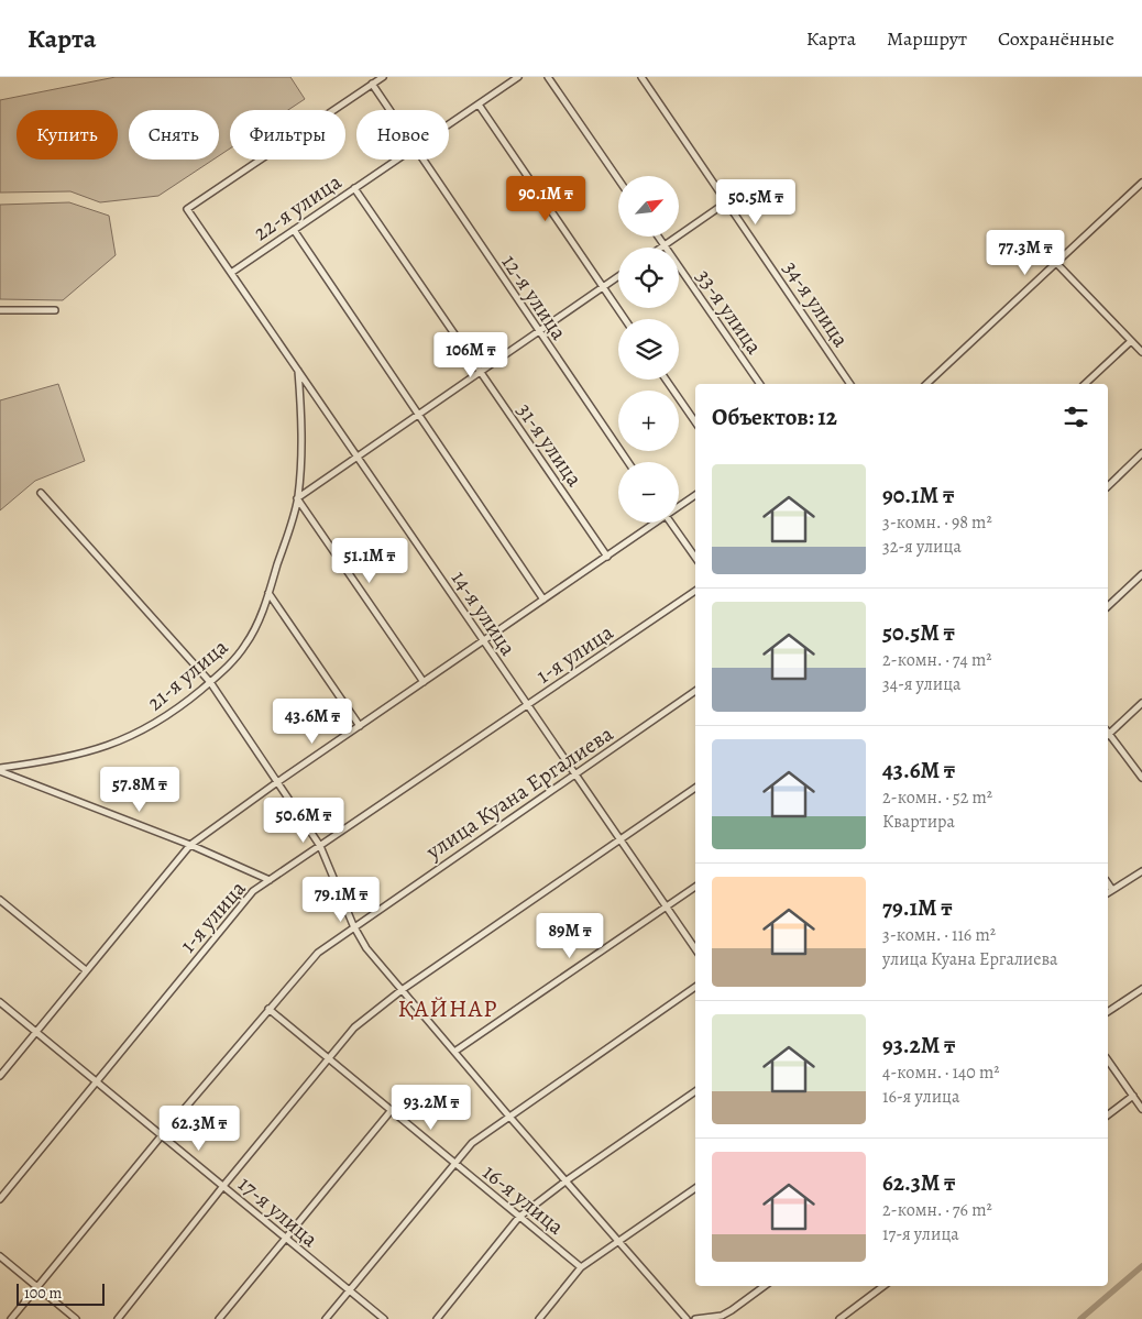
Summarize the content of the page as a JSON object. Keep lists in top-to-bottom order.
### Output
{
  "streets": {
    "street": [
      "22-я улица",
      "12-я улица",
      "34-я улица",
      "33-я улица",
      "31-я улица",
      "14-я улица",
      "1-я улица",
      "21-я улица",
      "улица Куана Ергалиева",
      "16-я улица",
      "17-я улица"
    ]
  },
  "crossings": [
    ["22-я улица", "31-я улица"],
    ["22-я улица", "14-я улица"],
    ["12-я улица", "14-я улица"],
    ["14-я улица", "1-я улица"],
    ["14-я улица", "21-я улица"],
    ["14-я улица", "улица Куана Ергалиева"],
    ["1-я улица", "17-я улица"],
    ["улица Куана Ергалиева", "16-я улица"],
    ["улица Куана Ергалиева", "17-я улица"]
  ],
  "districts": ["ҚАЙНАР"],
  "scale_bar": "100 m",
  "north": "top right",
  "page": {
    "header": "Карта",
    "nav": ["Карта", "Маршрут", "Сохранённые"],
    "chip": [
      "Купить",
      "Снять",
      "Фильтры",
      "Новое"
    ],
    "map_buttons": ["+", "−"],
    "price": [
      "90.1M ₸",
      "50.5M ₸",
      "77.3M ₸",
      "106M ₸",
      "51.1M ₸",
      "43.6M ₸",
      "57.8M ₸",
      "50.6M ₸",
      "79.1M ₸",
      "89M ₸",
      "93.2M ₸",
      "62.3M ₸"
    ],
    "heading": "Объектов: 12",
    "list": [
      {
        "name": "90.1M ₸",
        "note": "3-комн. · 98 m² · 32-я улица"
      },
      {
        "name": "50.5M ₸",
        "note": "2-комн. · 74 m² · 34-я улица"
      },
      {
        "name": "43.6M ₸",
        "note": "2-комн. · 52 m² · Квартира"
      },
      {
        "name": "79.1M ₸",
        "note": "3-комн. · 116 m² · улица Куана Ергалиева"
      },
      {
        "name": "93.2M ₸",
        "note": "4-комн. · 140 m² · 16-я улица"
      },
      {
        "name": "62.3M ₸",
        "note": "2-комн. · 76 m² · 17-я улица"
      }
    ],
    "scale": "100 m"
  }
}
